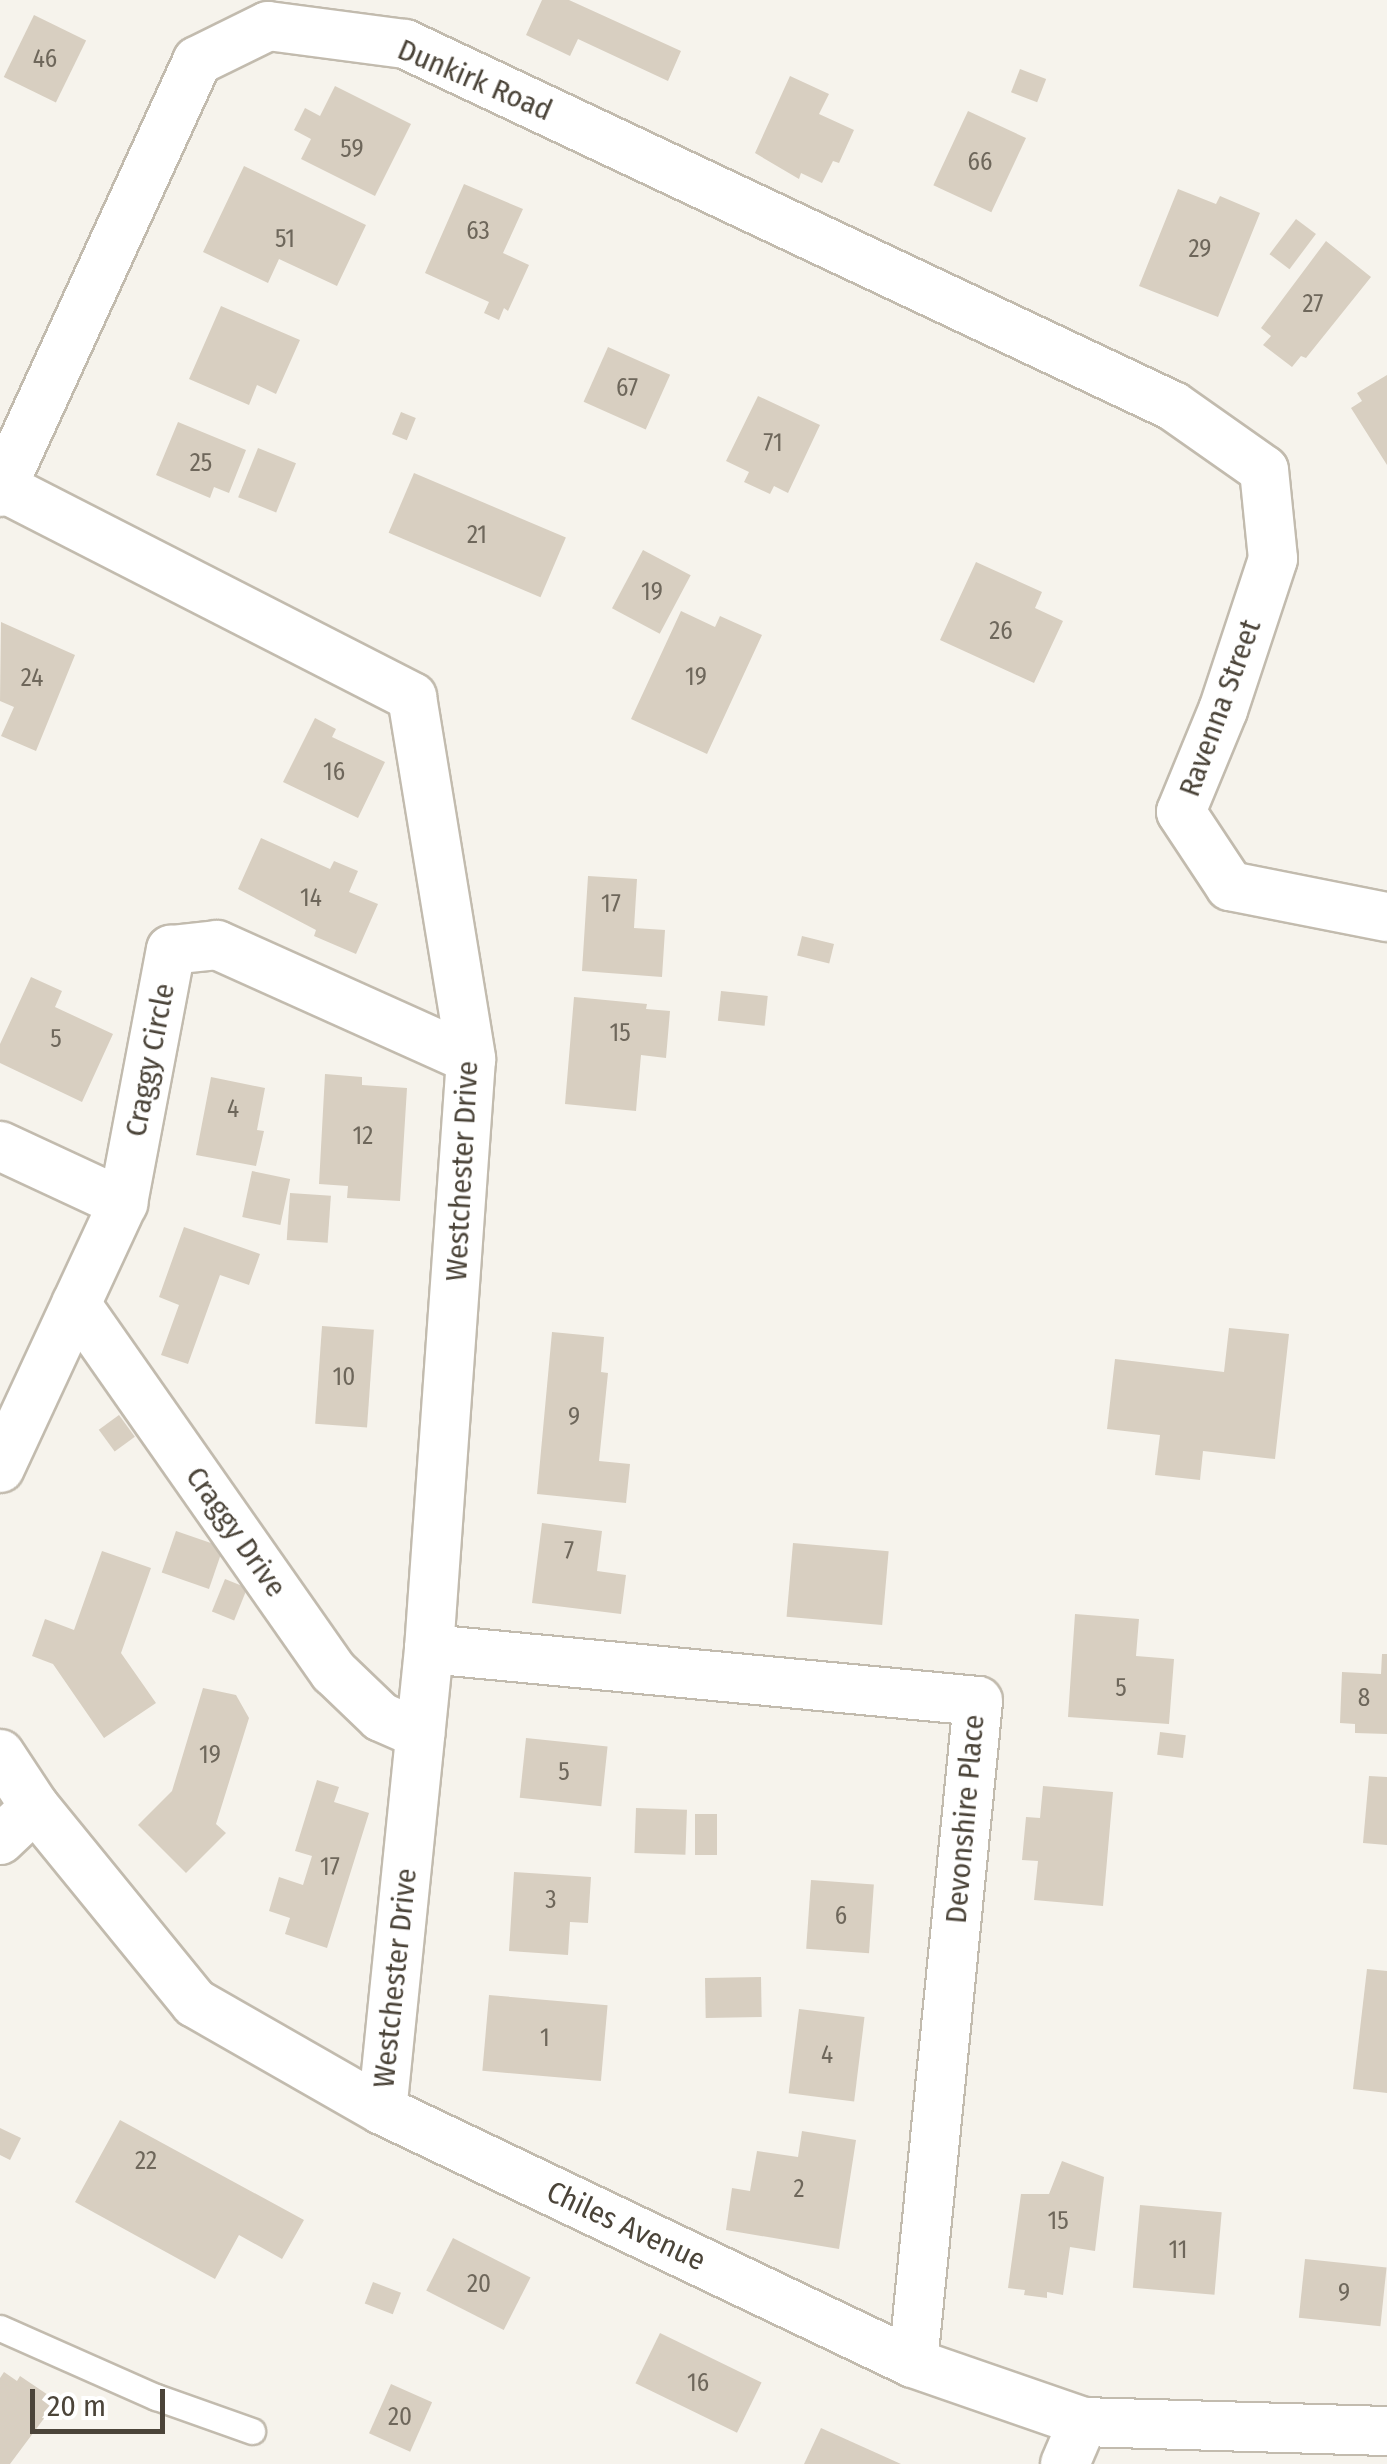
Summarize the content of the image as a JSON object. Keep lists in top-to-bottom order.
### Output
{
  "streets": {
    "street": [
      "Dunkirk Road",
      "Ravenna Street",
      "Craggy Circle",
      "Westchester Drive",
      "Craggy Drive",
      "Devonshire Place",
      "Chiles Avenue"
    ]
  },
  "crossings": [
    ["Dunkirk Road", "Ravenna Street"],
    ["Dunkirk Road", "Westchester Drive"],
    ["Craggy Circle", "Westchester Drive"],
    ["Craggy Circle", "Craggy Drive"],
    ["Westchester Drive", "Craggy Drive"],
    ["Westchester Drive", "Devonshire Place"],
    ["Westchester Drive", "Chiles Avenue"],
    ["Devonshire Place", "Chiles Avenue"]
  ],
  "house_numbers": [
    "46",
    "59",
    "66",
    "63",
    "51",
    "29",
    "27",
    "67",
    "71",
    "25",
    "21",
    "19",
    "26",
    "19",
    "24",
    "16",
    "14",
    "17",
    "15",
    "5",
    "4",
    "12",
    "10",
    "9",
    "7",
    "5",
    "8",
    "19",
    "5",
    "17",
    "3",
    "6",
    "1",
    "4",
    "22",
    "2",
    "15",
    "11",
    "20",
    "9",
    "16",
    "20"
  ],
  "scale_bar": "20 m"
}
